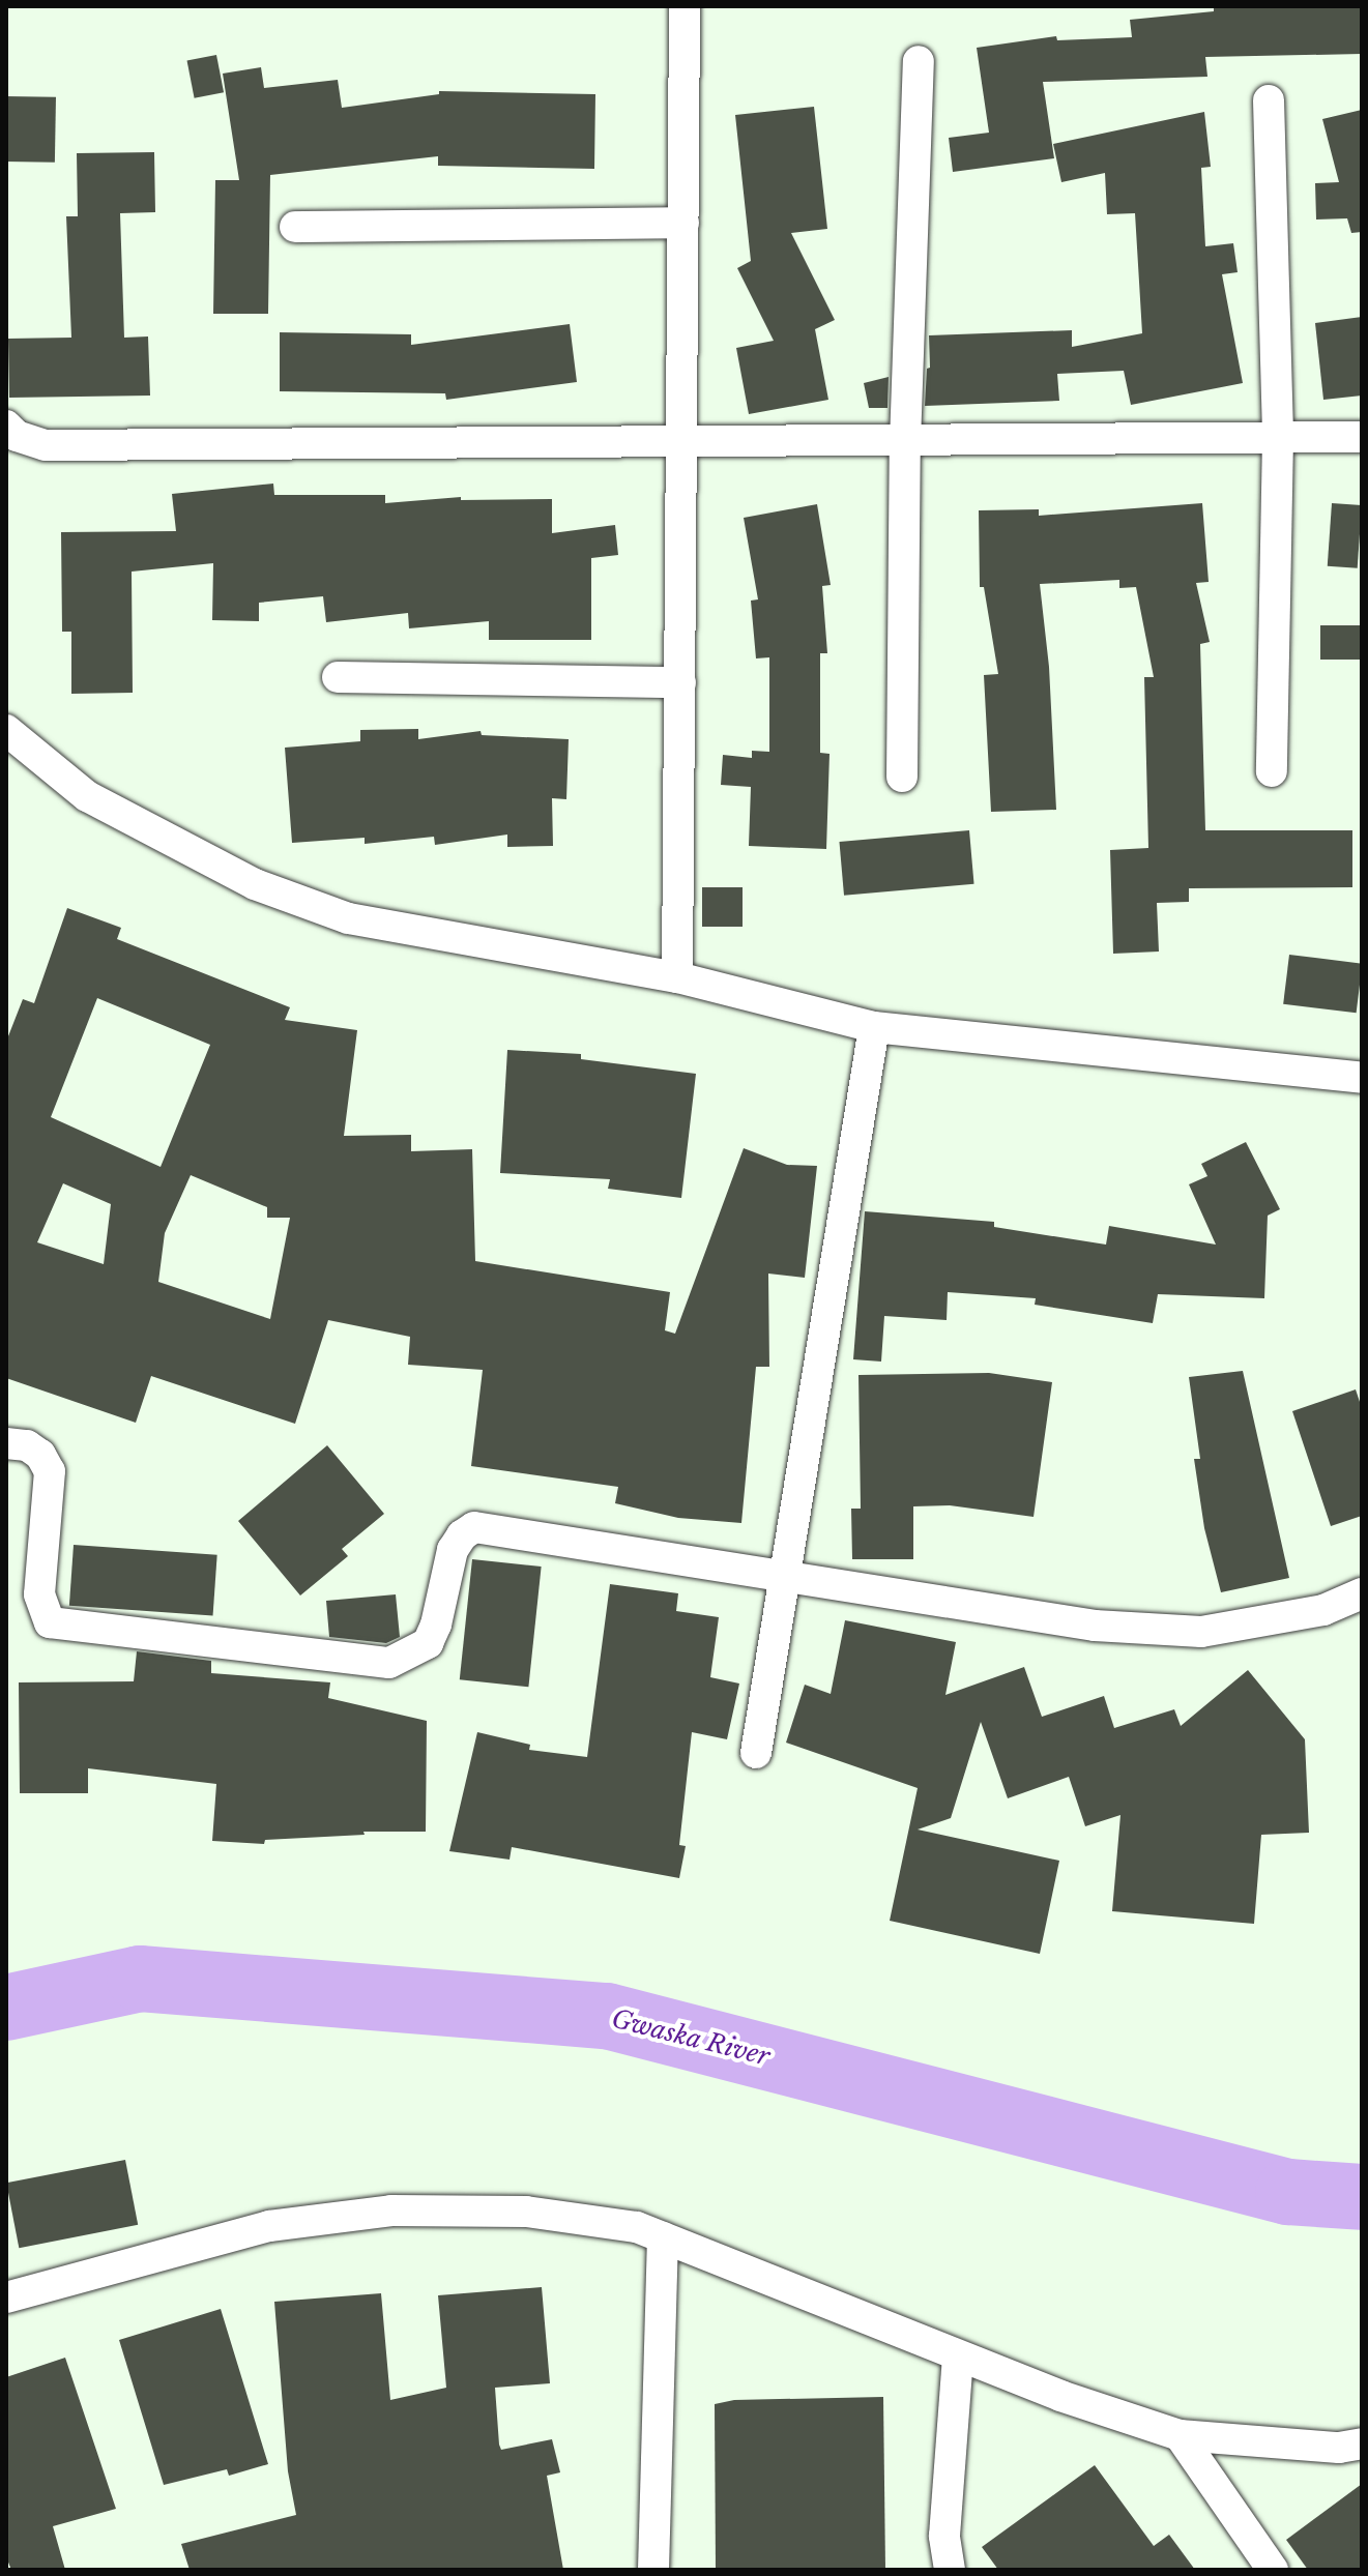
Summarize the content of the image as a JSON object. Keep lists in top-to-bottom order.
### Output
{
  "water": ["Gwaska River"]
}
